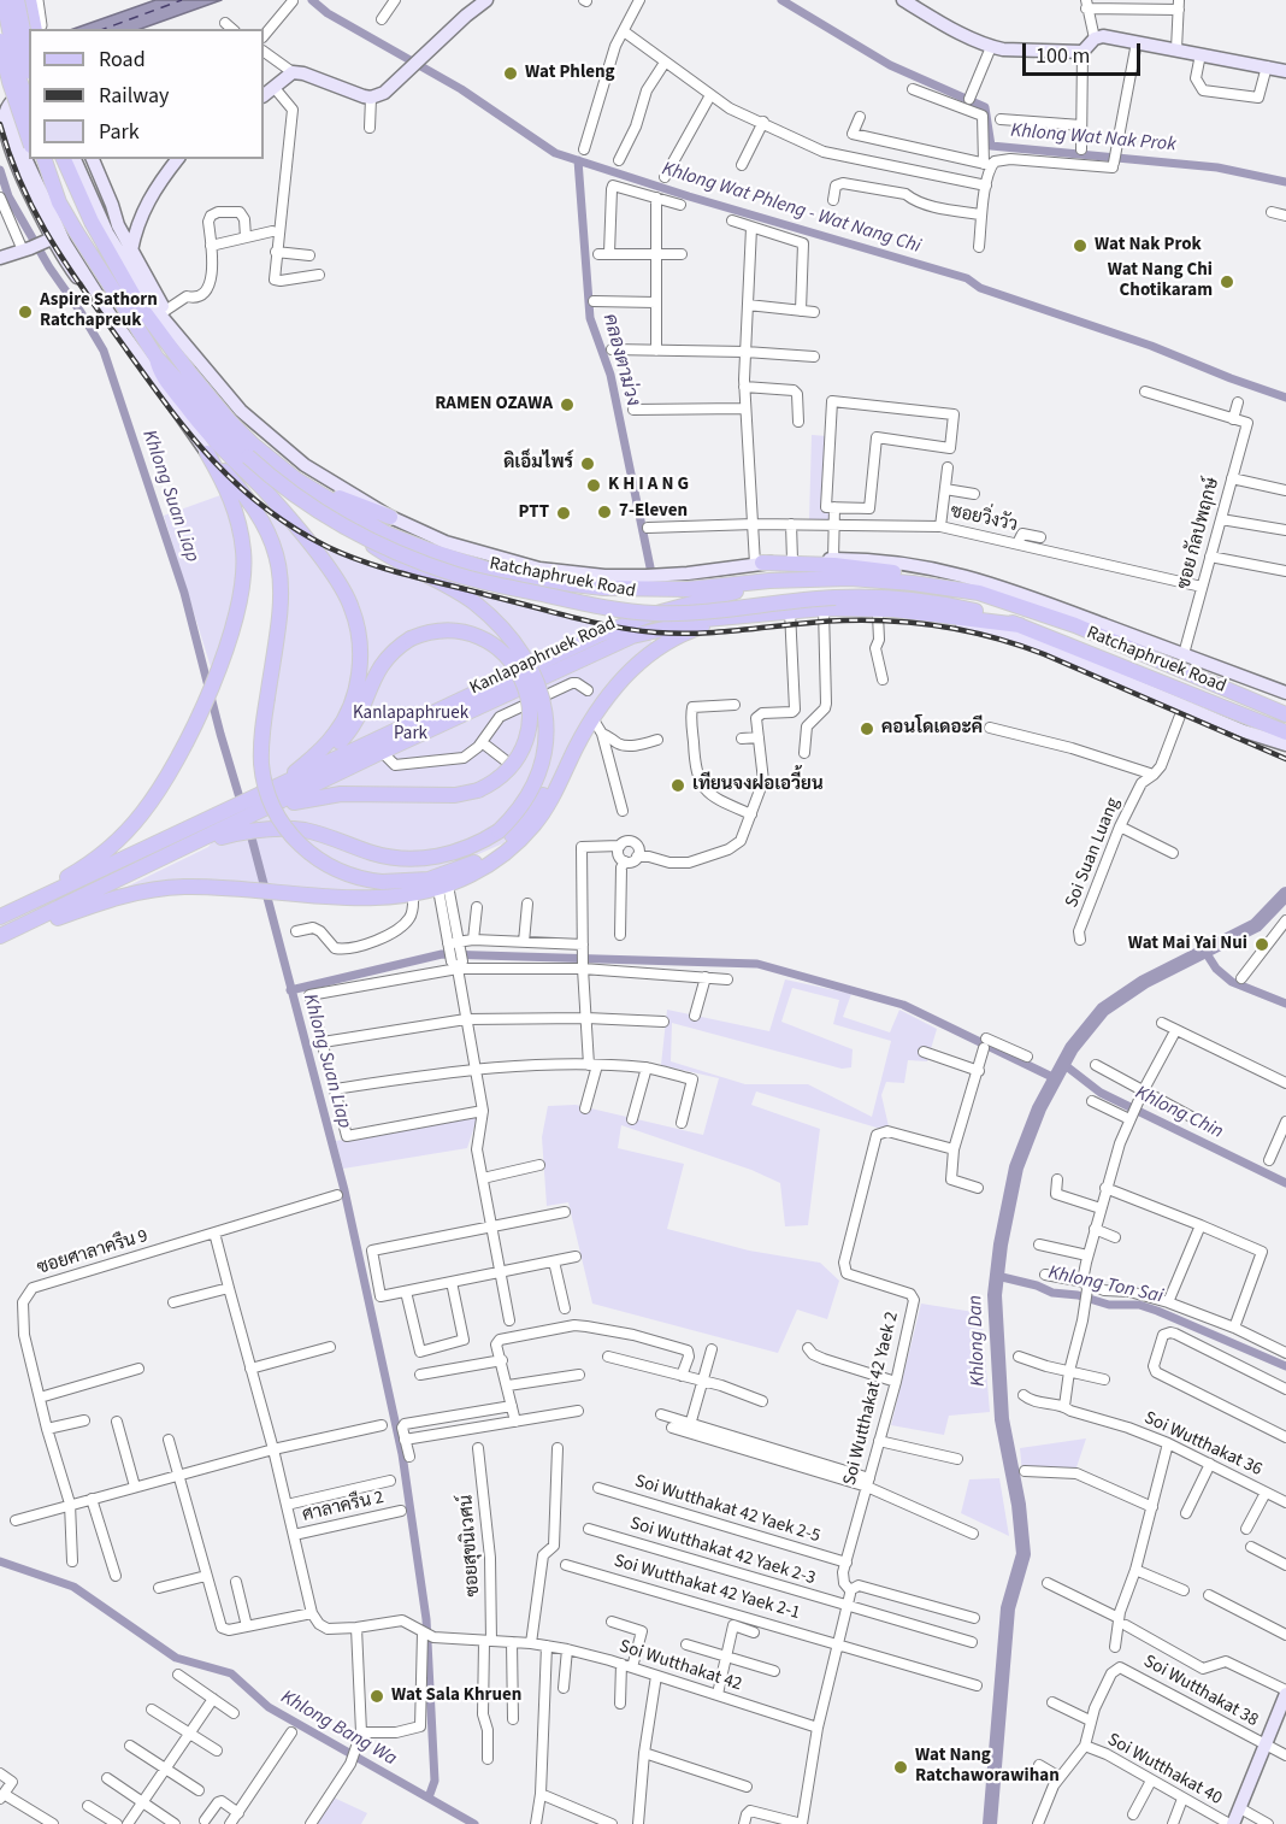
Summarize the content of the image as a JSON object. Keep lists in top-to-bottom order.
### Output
{
  "streets": {
    "main road": ["Ratchaphruek Road", "Kanlapaphruek Road"],
    "street": [
      "ซอยวิ่งวัว",
      "ซอย กัลปพฤกษ์",
      "Soi Suan Luang",
      "ซอยศาลาครืน 9",
      "Soi Wutthakat 42 Yaek 2",
      "Soi Wutthakat 36",
      "ศาลาครืน 2",
      "Soi Wutthakat 42 Yaek 2-5",
      "ซอยสุขนิเวศน์",
      "Soi Wutthakat 42 Yaek 2-3",
      "Soi Wutthakat 42 Yaek 2-1",
      "Soi Wutthakat 42",
      "Soi Wutthakat 38",
      "Soi Wutthakat 40"
    ]
  },
  "crossings": [
    ["ซอยวิ่งวัว", "ซอย กัลปพฤกษ์"],
    ["ซอย กัลปพฤกษ์", "Ratchaphruek Road"],
    ["Ratchaphruek Road", "Kanlapaphruek Road"],
    ["Ratchaphruek Road", "Soi Suan Luang"],
    ["Soi Wutthakat 42 Yaek 2", "Soi Wutthakat 42 Yaek 2-5"],
    ["Soi Wutthakat 42 Yaek 2", "Soi Wutthakat 42 Yaek 2-3"],
    ["Soi Wutthakat 42 Yaek 2", "Soi Wutthakat 42 Yaek 2-1"],
    ["Soi Wutthakat 42 Yaek 2", "Soi Wutthakat 42"],
    ["ซอยสุขนิเวศน์", "Soi Wutthakat 42"]
  ],
  "water": [
    "Khlong Wat Nak Prok",
    "Khlong Wat Phleng - Wat Nang Chi",
    "คลองตาม่วง",
    "Khlong Suan Liap",
    "Khlong Chin",
    "Khlong Ton Sai",
    "Khlong Dan",
    "Khlong Bang Wa"
  ],
  "parks": ["Kanlapaphruek Park"],
  "places": [
    "Wat Phleng",
    "Wat Nak Prok",
    "Wat Nang Chi Chotikaram",
    "Aspire Sathorn Ratchapreuk",
    "RAMEN OZAWA",
    "ดิเอ็มไพร์",
    "K H I A N G",
    "7-Eleven",
    "PTT",
    "คอนโดเดอะคี",
    "เทียนจงฝอเอวี้ยน",
    "Wat Mai Yai Nui",
    "Wat Sala Khruen",
    "Wat Nang Ratchaworawihan"
  ],
  "legend": ["Road", "Railway", "Park"],
  "scale_bar": "100 m"
}
